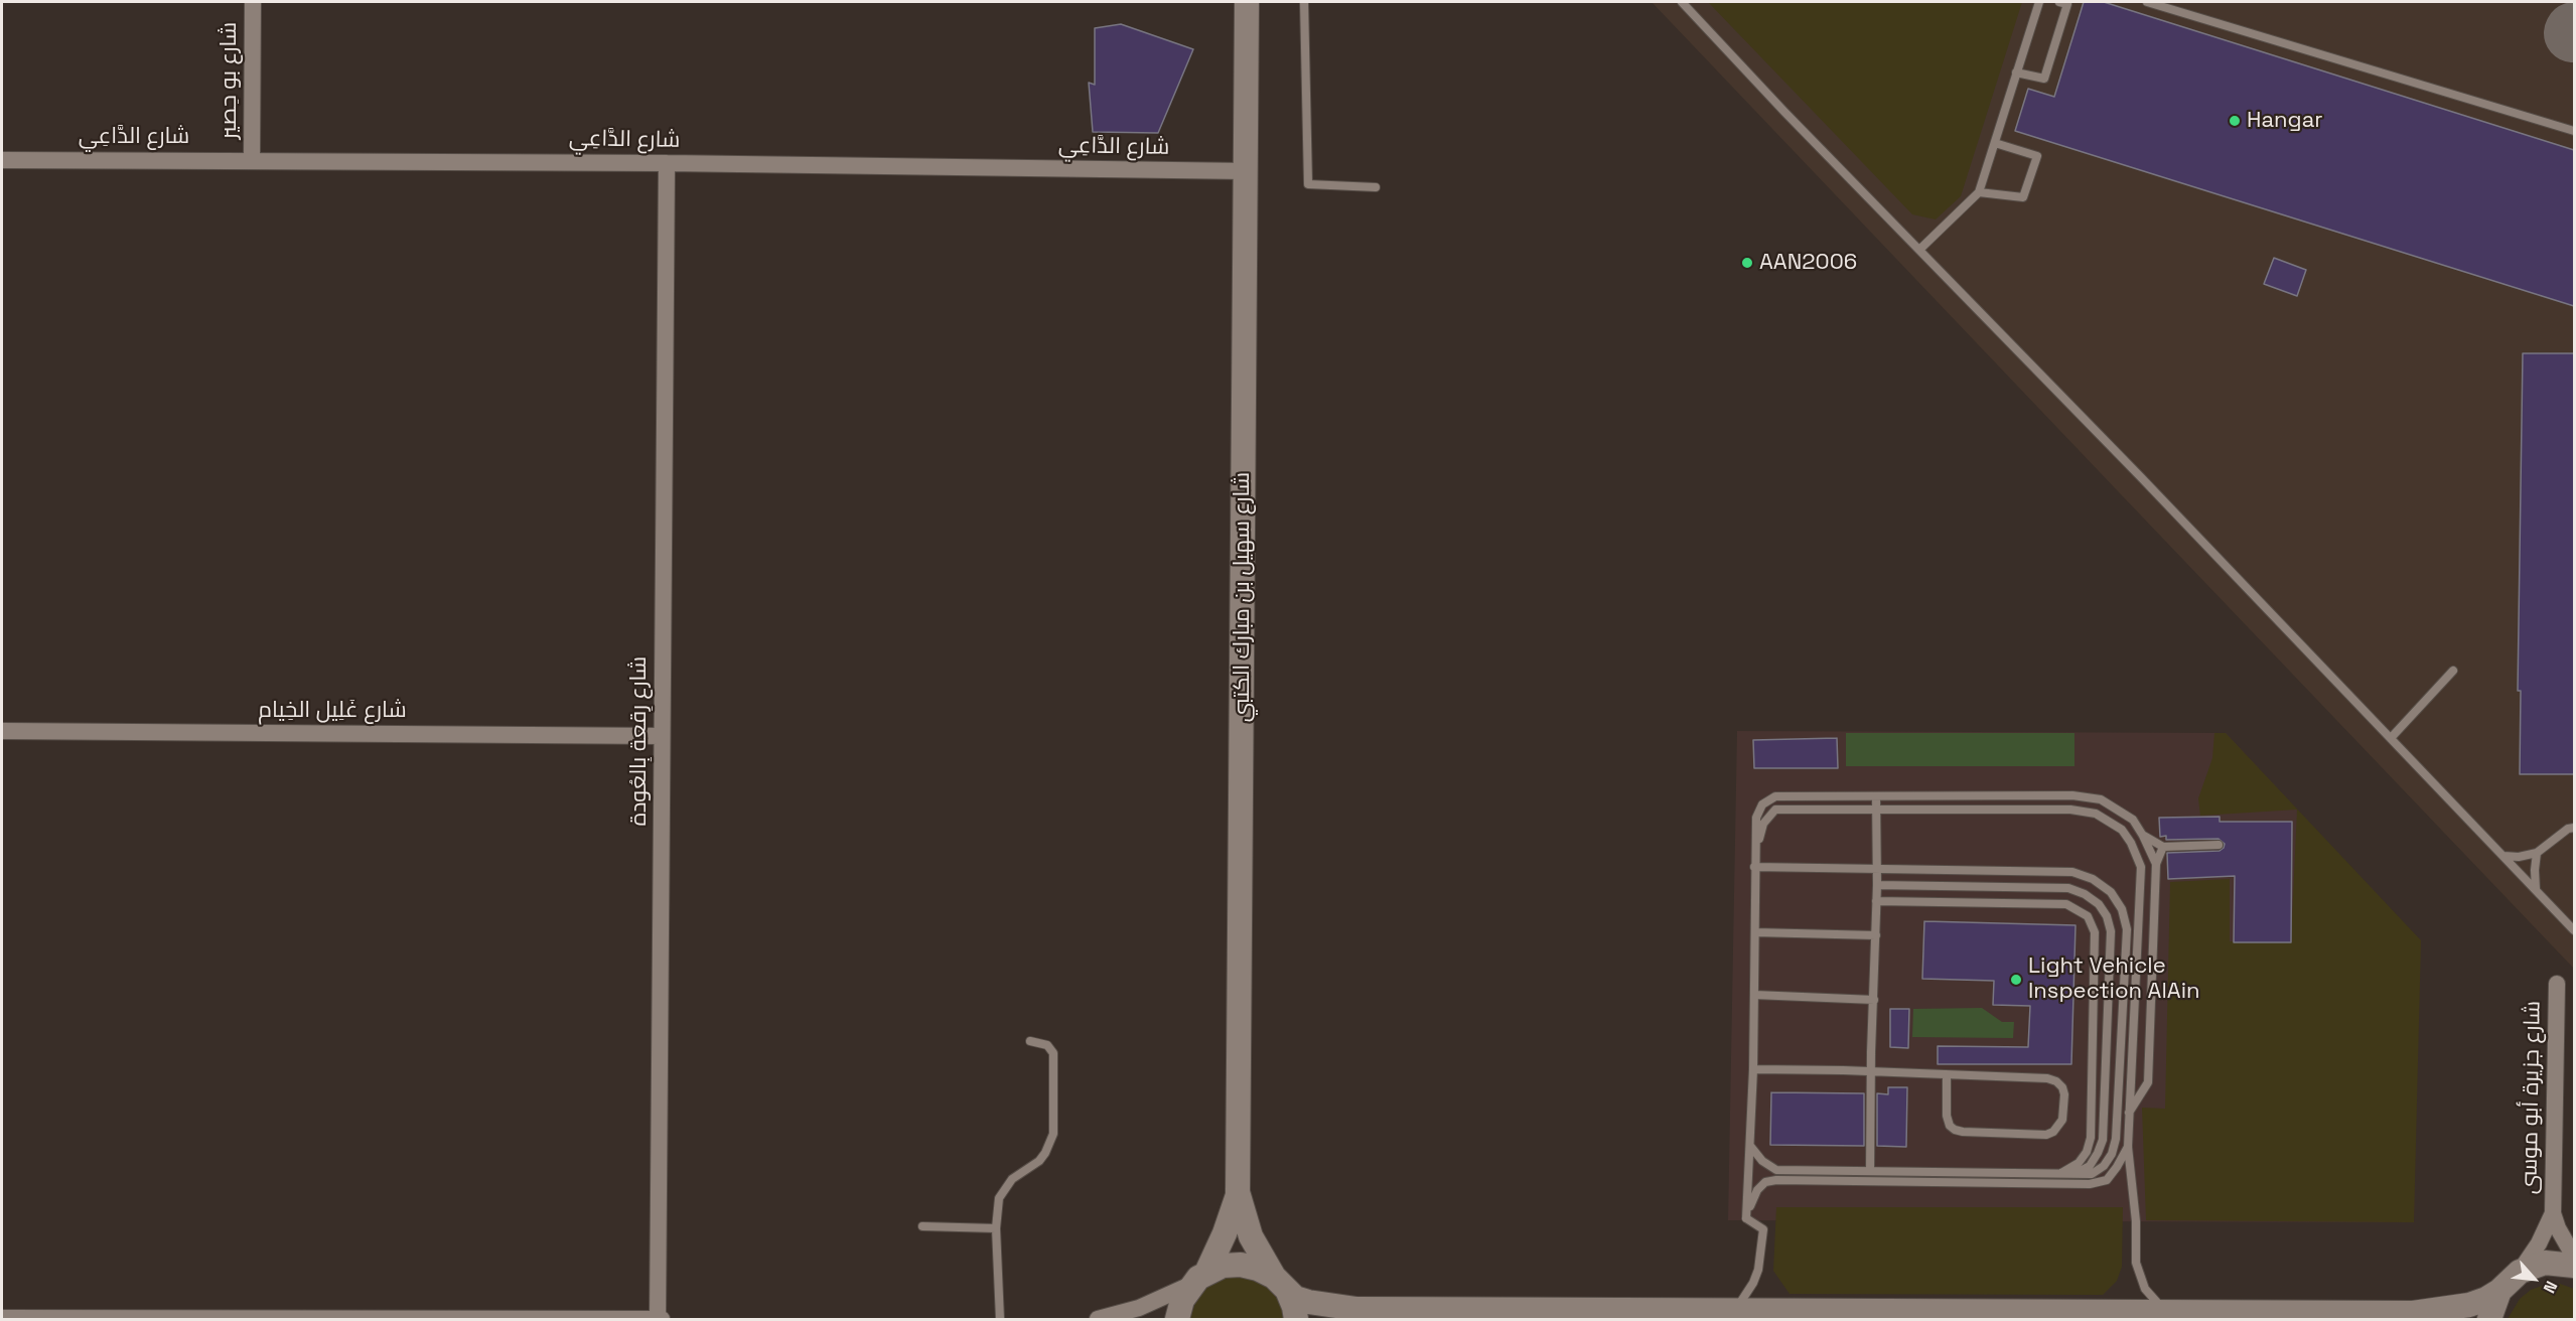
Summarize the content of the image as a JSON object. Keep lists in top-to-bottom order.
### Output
{
  "streets": {
    "street": [
      "شارع بو حِصير",
      "شارع الدَّاعِي",
      "شارع سهيل بن مبارك الكتبي",
      "شارع غَلِيل الخِيام",
      "شارع رِقعة بِالعُودة",
      "شارع جزيرة أبو موسى"
    ]
  },
  "crossings": [
    ["شارع بو حِصير", "شارع الدَّاعِي"],
    ["شارع الدَّاعِي", "شارع سهيل بن مبارك الكتبي"],
    ["شارع الدَّاعِي", "شارع رِقعة بِالعُودة"],
    ["شارع غَلِيل الخِيام", "شارع رِقعة بِالعُودة"]
  ],
  "places": ["Hangar", "AAN2006", "Light Vehicle Inspection AlAin"],
  "north": "bottom right"
}
